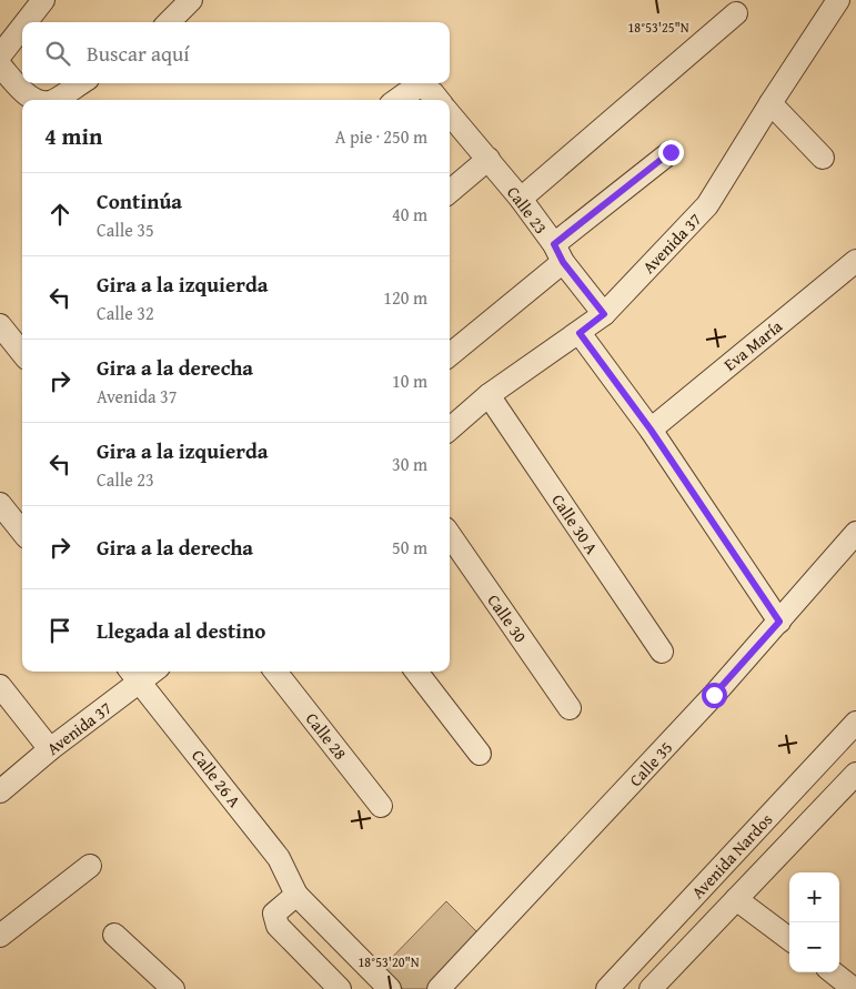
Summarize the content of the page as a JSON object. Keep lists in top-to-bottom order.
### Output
{
  "streets": {
    "street": [
      "Calle 23",
      "Avenida 37",
      "Eva María",
      "Calle 30 A",
      "Calle 30",
      "Calle 28",
      "Calle 35",
      "Calle 26 A",
      "Avenida Nardos"
    ]
  },
  "crossings": [
    ["Calle 23", "Avenida 37"],
    ["Avenida 37", "Calle 30 A"],
    ["Avenida 37", "Calle 26 A"]
  ],
  "page": {
    "search": "Buscar aquí",
    "heading": ["4 min", "A pie · 250 m"],
    "list": [
      ["Continúa", "Calle 35", "40 m"],
      ["Gira a la izquierda", "Calle 32", "120 m"],
      ["Gira a la derecha", "Avenida 37", "10 m"],
      ["Gira a la izquierda", "Calle 23", "30 m"],
      ["Gira a la derecha", "50 m"],
      "Llegada al destino"
    ],
    "map_buttons": ["+", "−"]
  },
  "coordinates": ["18°53'25\"N", "18°53'20\"N"]
}
